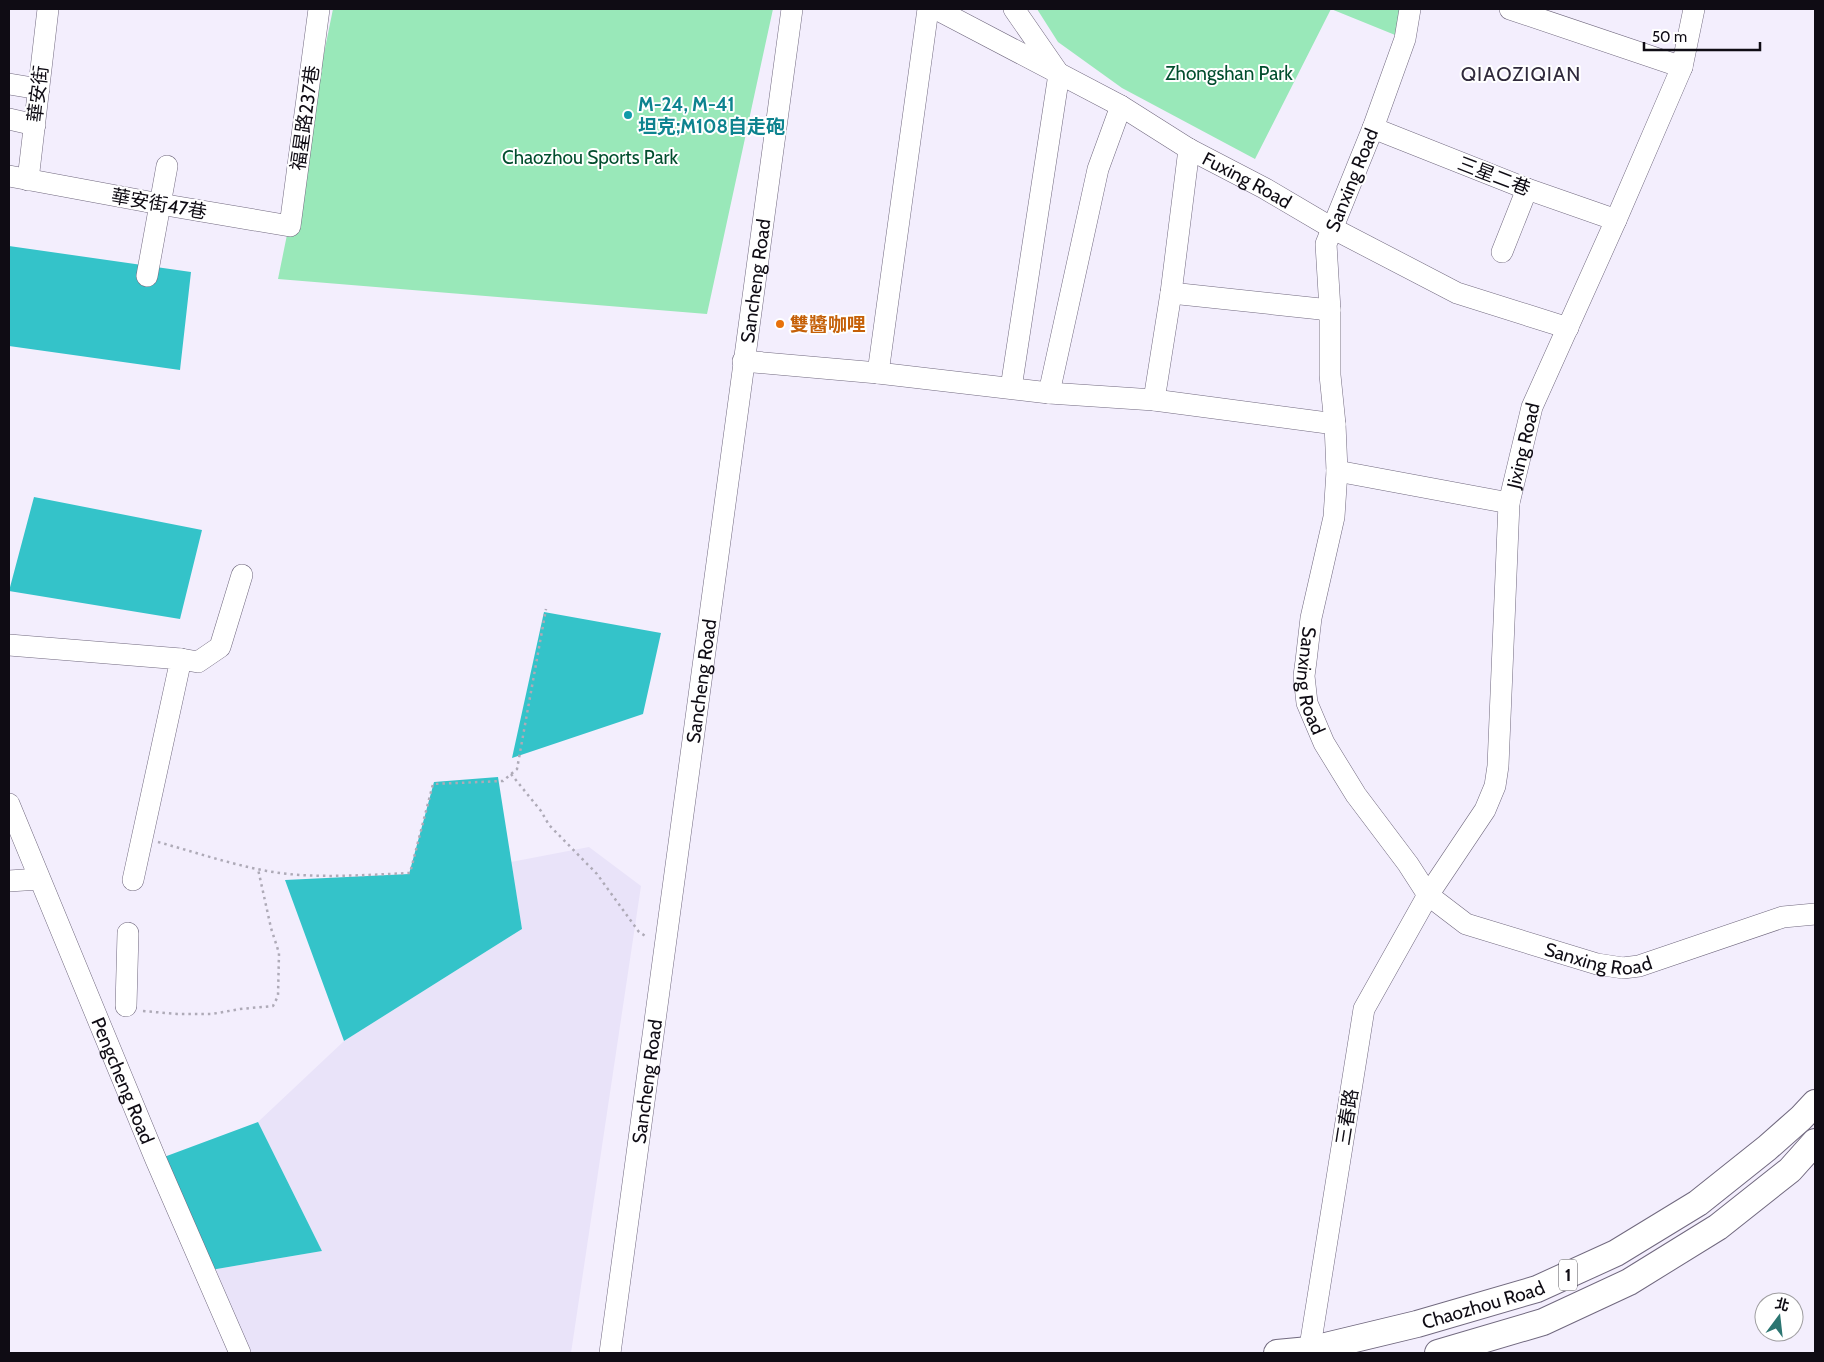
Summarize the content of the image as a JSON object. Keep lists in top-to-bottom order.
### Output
{
  "streets": {
    "main road": ["1", "Chaozhou Road"],
    "street": [
      "華安街",
      "福星路237巷",
      "三星二巷",
      "Fuxing Road",
      "Sanxing Road",
      "華安街47巷",
      "Sancheng Road",
      "Jixing Road",
      "Pengcheng Road",
      "三春路"
    ]
  },
  "crossings": [
    ["華安街", "華安街47巷"],
    ["福星路237巷", "華安街47巷"],
    ["三星二巷", "Sanxing Road"],
    ["三星二巷", "Jixing Road"],
    ["Fuxing Road", "Sanxing Road"],
    ["Fuxing Road", "Jixing Road"],
    ["Sanxing Road", "Jixing Road"],
    ["Sanxing Road", "三春路"],
    ["Jixing Road", "三春路"],
    ["三春路", "Chaozhou Road"]
  ],
  "districts": ["QIAOZIQIAN"],
  "parks": ["Zhongshan Park", "Chaozhou Sports Park"],
  "places": ["M-24, M-41 坦克;M108自走砲", "雙醬咖哩"],
  "scale_bar": "50 m",
  "north": "top"
}
